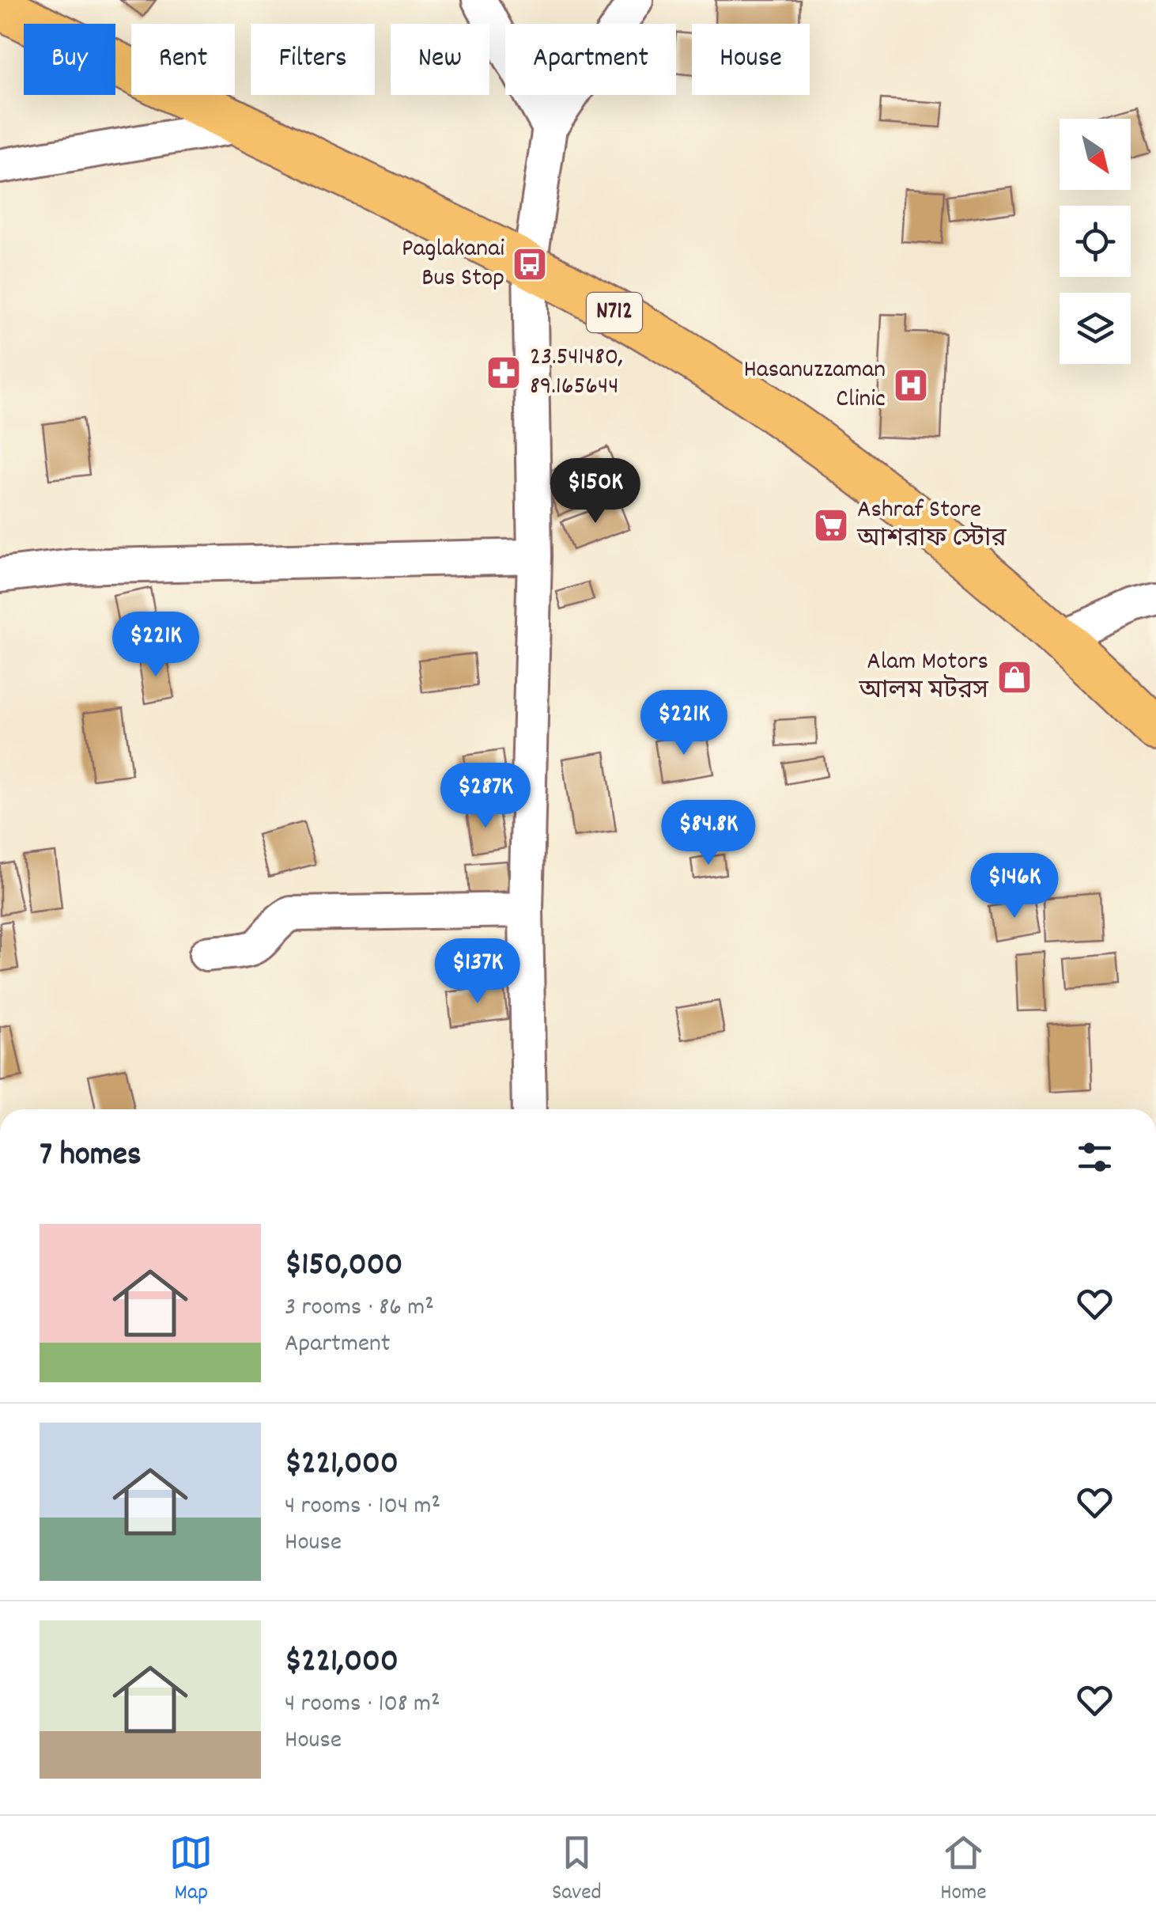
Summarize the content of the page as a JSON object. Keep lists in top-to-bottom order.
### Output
{
  "streets": {
    "highway": ["N712"]
  },
  "places": {
    "bus stop": ["Paglakanai Bus Stop"],
    "pharmacy": ["23.541480, 89.165644"],
    "hospital": ["Hasanuzzaman Clinic"],
    "supermarket": ["Ashraf Store আশরাফ স্টোর"],
    "shop": ["Alam Motors আলম মটরস"]
  },
  "north": "bottom right",
  "page": {
    "chip": [
      "Buy",
      "Rent",
      "Filters",
      "New",
      "Apartment",
      "House"
    ],
    "price": [
      "$150K",
      "$221K",
      "$221K",
      "$287K",
      "$84.8K",
      "$146K",
      "$137K"
    ],
    "heading": "7 homes",
    "list": [
      {
        "name": "$150,000",
        "note": "3 rooms · 86 m² · Apartment"
      },
      {
        "name": "$221,000",
        "note": "4 rooms · 104 m² · House"
      },
      {
        "name": "$221,000",
        "note": "4 rooms · 108 m² · House"
      }
    ],
    "tabs": ["Map", "Saved", "Home"]
  }
}
